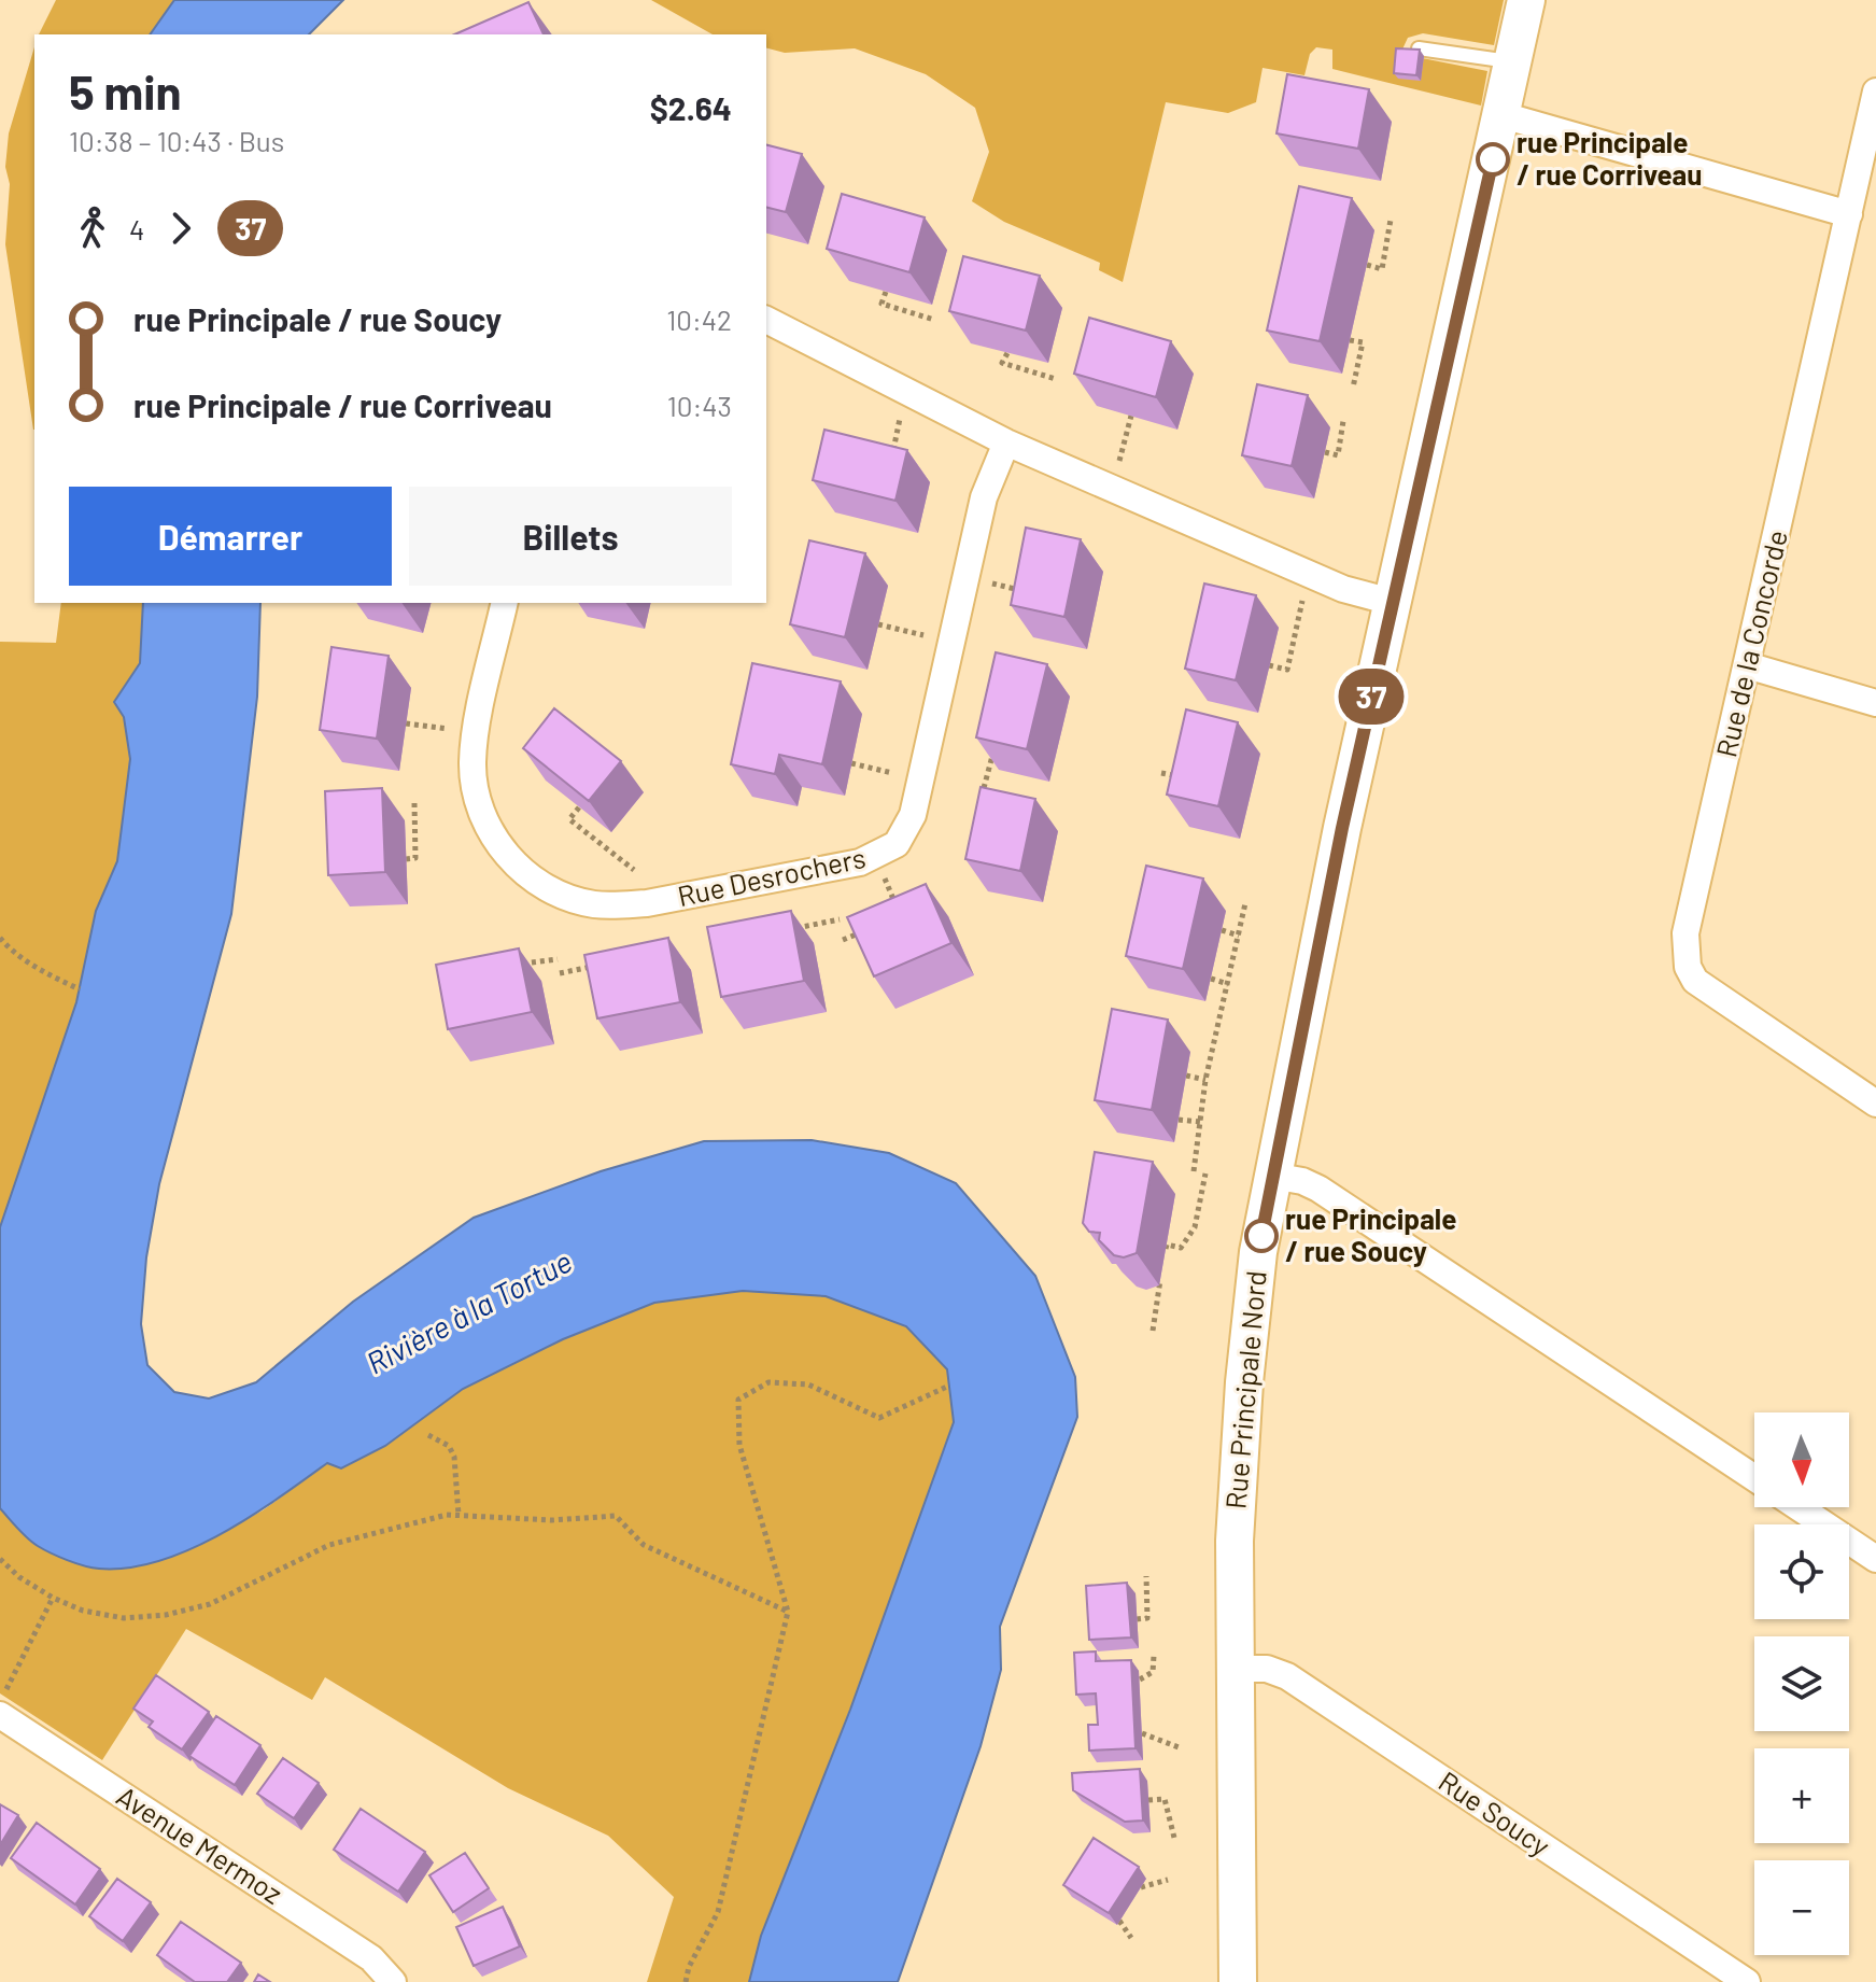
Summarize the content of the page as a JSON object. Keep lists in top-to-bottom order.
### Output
{
  "streets": {
    "street": [
      "Rue de la Concorde",
      "Rue Desrochers",
      "Rue Principale Nord",
      "Rue Soucy",
      "Avenue Mermoz"
    ]
  },
  "crossings": [
    ["Rue Principale Nord", "Rue Soucy"]
  ],
  "water": ["Rivière à la Tortue"],
  "places": ["rue Principale / rue Corriveau", "rue Principale / rue Soucy"],
  "lines": ["bus line 37"],
  "north": "bottom",
  "page": {
    "on_map": "37",
    "heading": ["5 min", "10:38 – 10:43 · Bus", "$2.64"],
    "legs": ["4", "37"],
    "list": [
      {
        "name": "rue Principale / rue Soucy",
        "value": "10:42"
      },
      {
        "name": "rue Principale / rue Corriveau",
        "value": "10:43"
      }
    ],
    "buttons": ["Démarrer", "Billets"],
    "map_buttons": ["+", "−"]
  }
}
